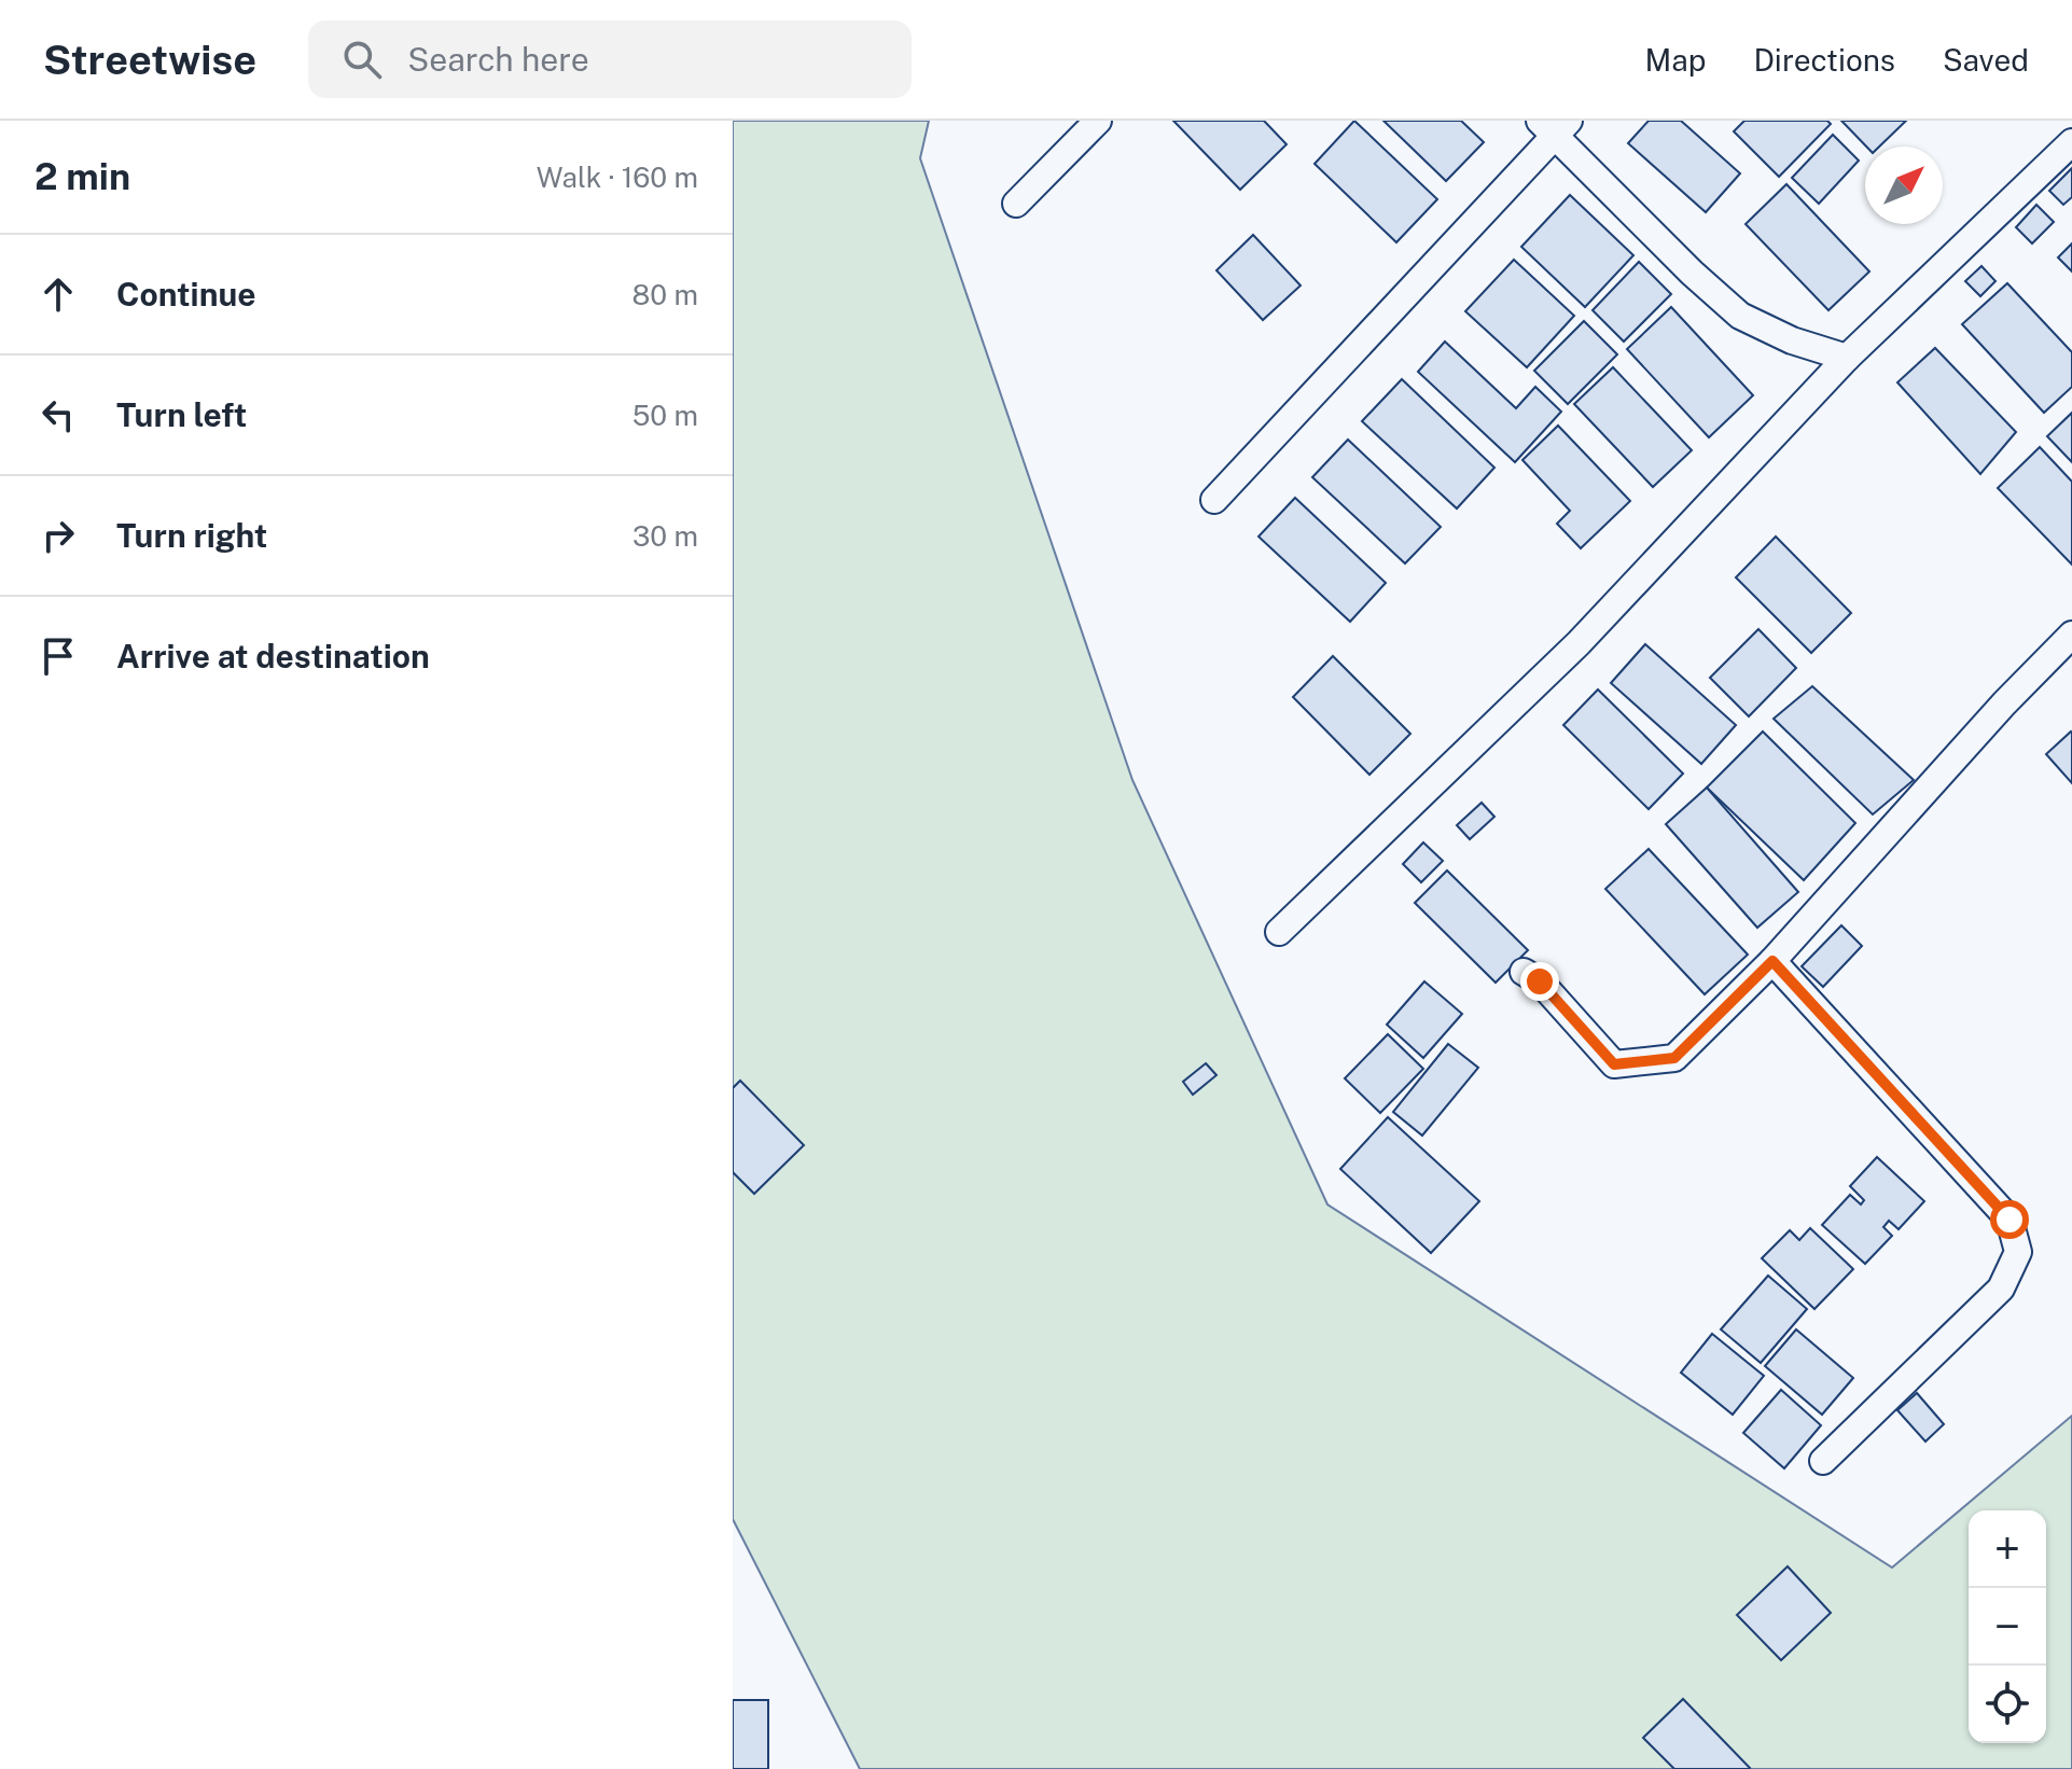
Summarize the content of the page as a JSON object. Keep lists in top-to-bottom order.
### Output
{
  "north": "top right",
  "page": {
    "header": "Streetwise",
    "search": "Search here",
    "nav": ["Map", "Directions", "Saved"],
    "heading": ["2 min", "Walk · 160 m"],
    "list": [
      ["Continue", "80 m"],
      ["Turn left", "50 m"],
      ["Turn right", "30 m"],
      "Arrive at destination"
    ],
    "map_buttons": ["+", "−"]
  }
}
